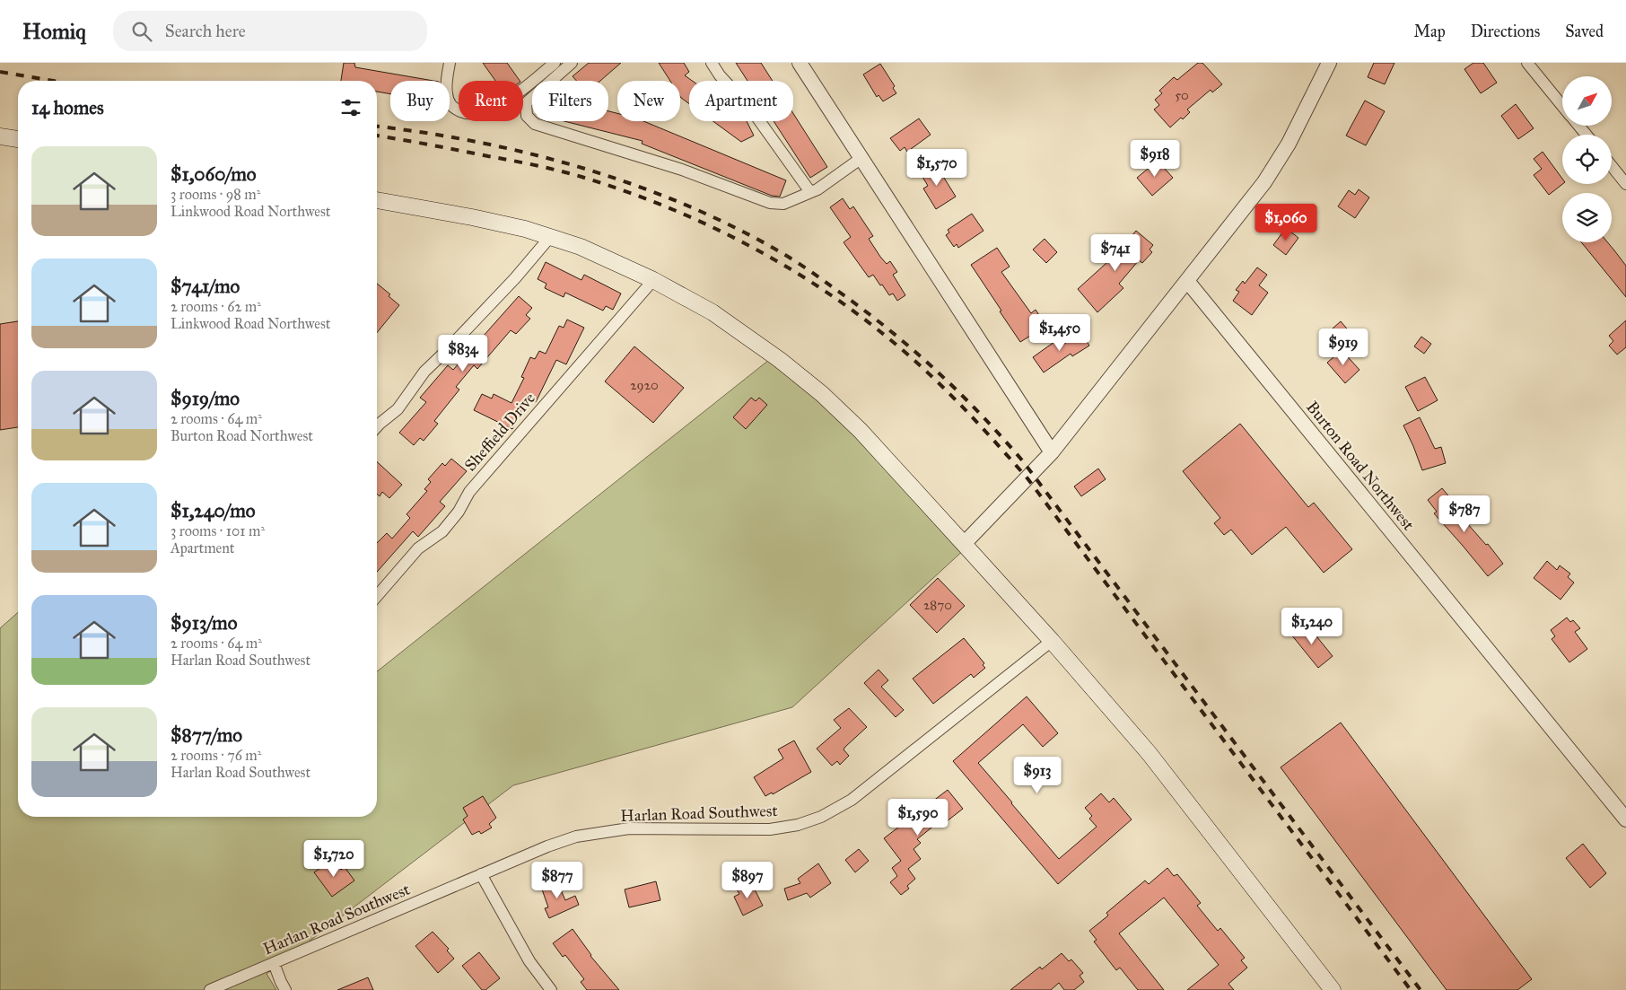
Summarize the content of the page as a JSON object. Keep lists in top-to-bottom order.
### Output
{
  "streets": {
    "street": ["Sheffield Drive", "Burton Road Northwest", "Harlan Road Southwest"]
  },
  "house_numbers": ["50", "2920", "2870"],
  "north": "top right",
  "page": {
    "header": "Homiq",
    "search": "Search here",
    "nav": ["Map", "Directions", "Saved"],
    "chip": [
      "Buy",
      "Rent",
      "Filters",
      "New",
      "Apartment"
    ],
    "heading": "14 homes",
    "list": [
      {
        "name": "$1,060/mo",
        "note": "3 rooms · 98 m² · Linkwood Road Northwest"
      },
      {
        "name": "$741/mo",
        "note": "2 rooms · 62 m² · Linkwood Road Northwest"
      },
      {
        "name": "$919/mo",
        "note": "2 rooms · 64 m² · Burton Road Northwest"
      },
      {
        "name": "$1,240/mo",
        "note": "3 rooms · 101 m² · Apartment"
      },
      {
        "name": "$913/mo",
        "note": "2 rooms · 64 m² · Harlan Road Southwest"
      },
      {
        "name": "$877/mo",
        "note": "2 rooms · 76 m² · Harlan Road Southwest"
      }
    ],
    "price": [
      "$918",
      "$1,570",
      "$1,060",
      "$741",
      "$1,450",
      "$919",
      "$834",
      "$787",
      "$1,240",
      "$913",
      "$1,590",
      "$1,720",
      "$877",
      "$897"
    ]
  }
}
